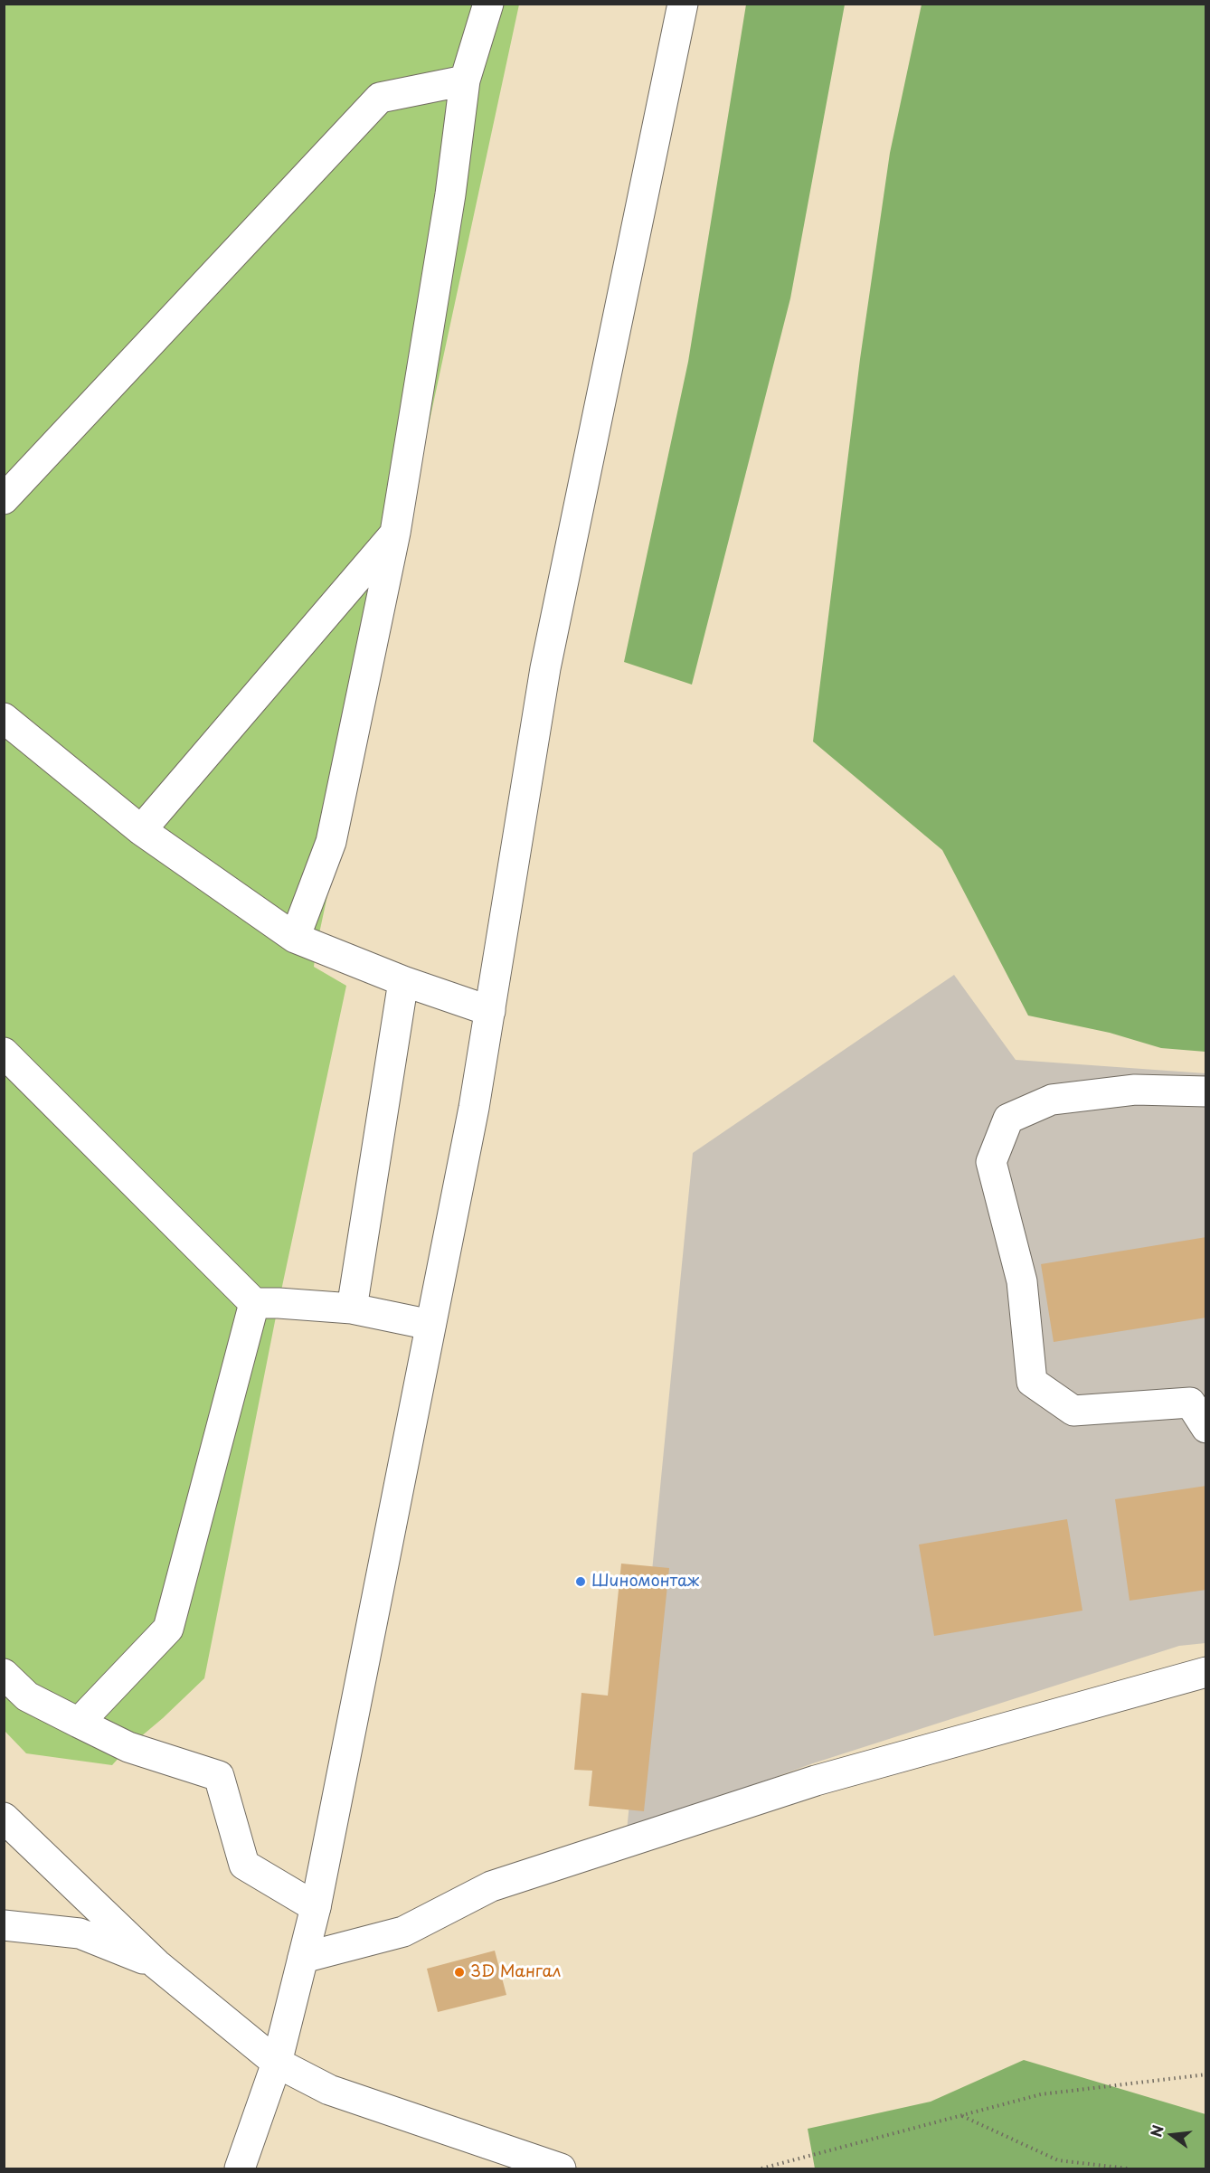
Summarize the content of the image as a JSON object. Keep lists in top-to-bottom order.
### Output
{
  "places": ["Шиномонтаж", "3D Мангал"],
  "north": "left"
}
